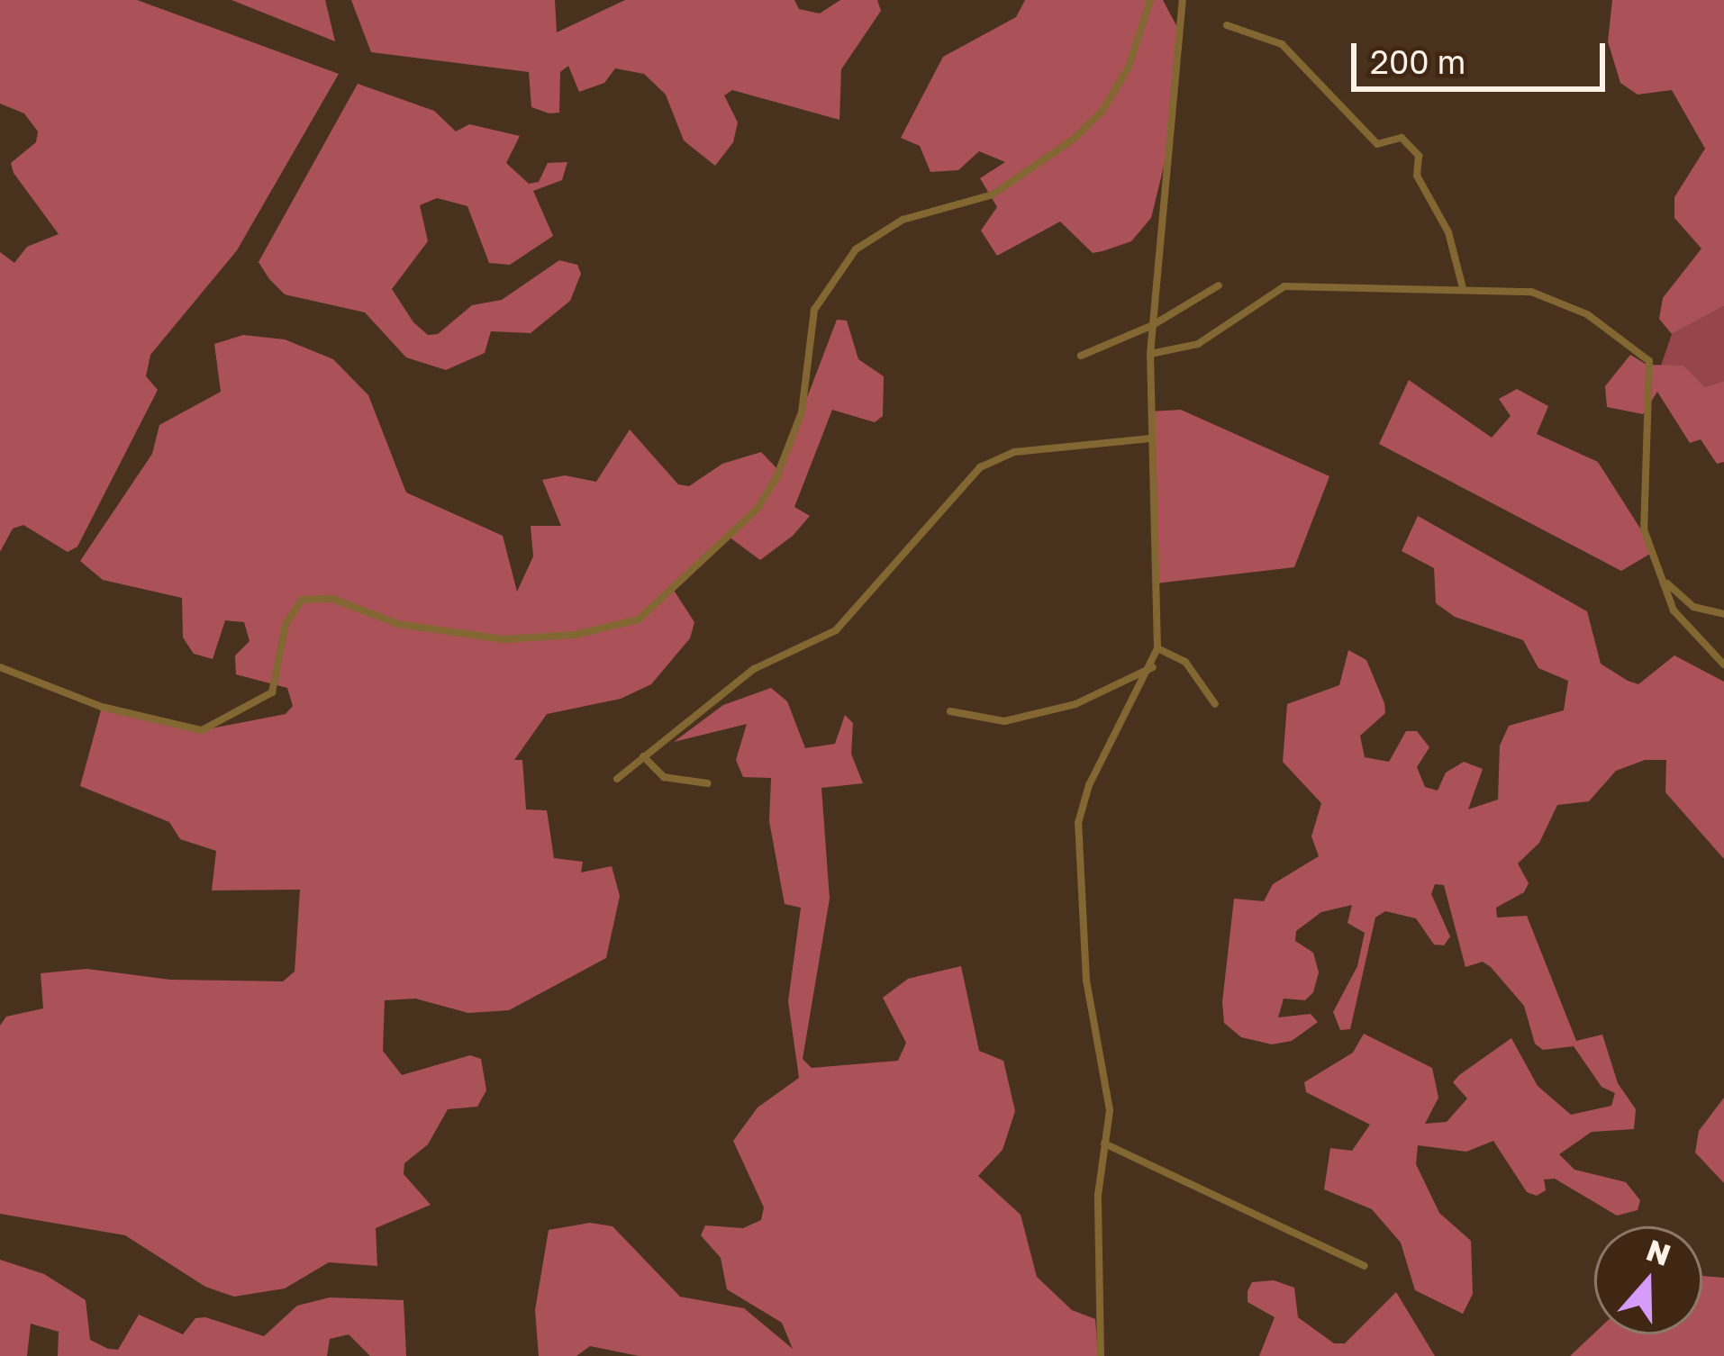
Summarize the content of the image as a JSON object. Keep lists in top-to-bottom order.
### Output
{
  "scale_bar": "200 m",
  "north": "top"
}
